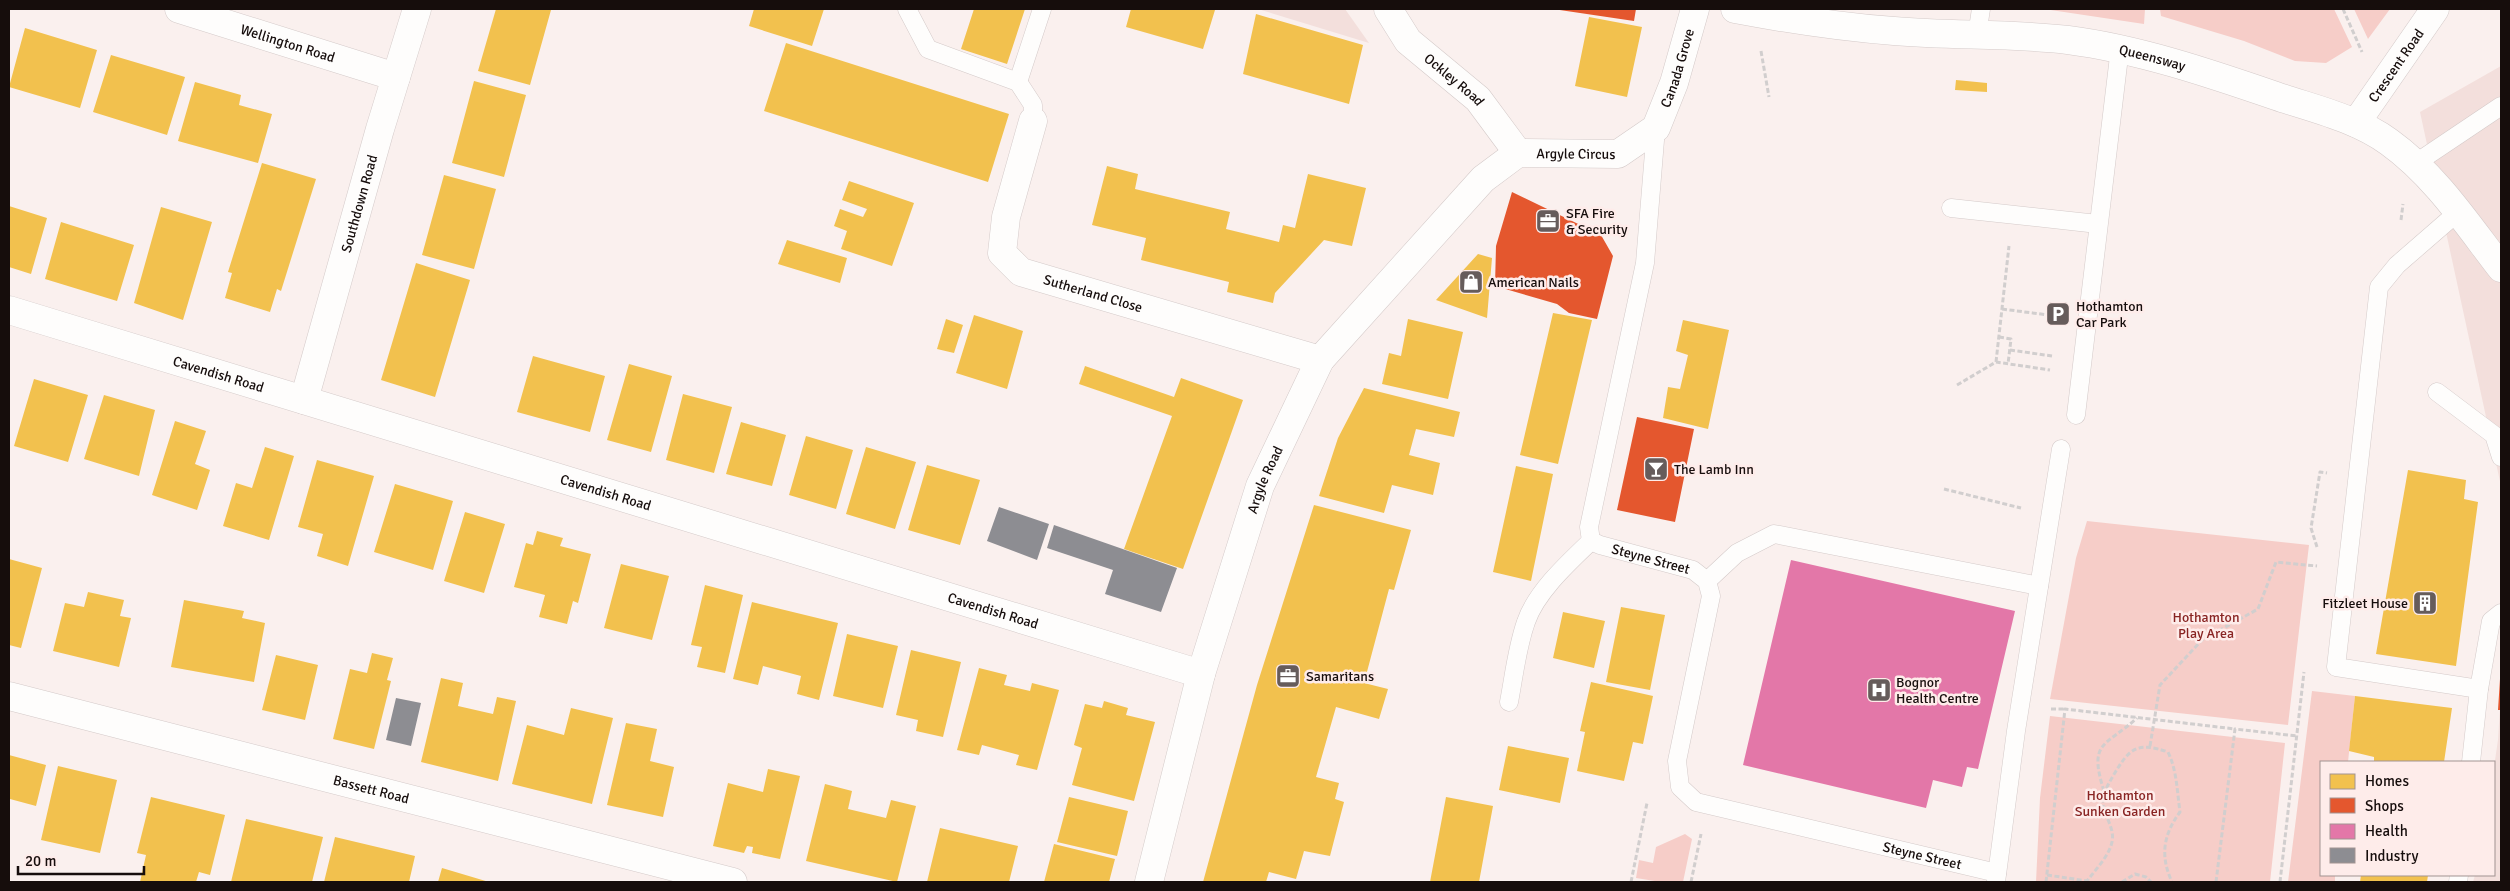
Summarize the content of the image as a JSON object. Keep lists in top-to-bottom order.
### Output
{
  "streets": {
    "street": [
      "Wellington Road",
      "Queensway",
      "Crescent Road",
      "Canada Grove",
      "Ockley Road",
      "Argyle Circus",
      "Southdown Road",
      "Sutherland Close",
      "Cavendish Road",
      "Argyle Road",
      "Bassett Road"
    ],
    "lane": ["Steyne Street"]
  },
  "crossings": [
    ["Wellington Road", "Southdown Road"],
    ["Queensway", "Crescent Road"],
    ["Canada Grove", "Argyle Circus"],
    ["Ockley Road", "Argyle Circus"],
    ["Ockley Road", "Argyle Road"],
    ["Argyle Circus", "Argyle Road"],
    ["Southdown Road", "Cavendish Road"],
    ["Sutherland Close", "Argyle Road"],
    ["Cavendish Road", "Argyle Road"]
  ],
  "parks": ["Hothamton Play Area", "Hothamton Sunken Garden"],
  "places": {
    "office": ["SFA Fire & Security", "Samaritans"],
    "shop": ["American Nails"],
    "parking": ["Hothamton Car Park"],
    "bar": ["The Lamb Inn"],
    "building": ["Fitzleet House"],
    "hospital": ["Bognor Health Centre"]
  },
  "legend": [
    "Homes",
    "Shops",
    "Health",
    "Industry"
  ],
  "scale_bar": "20 m"
}
